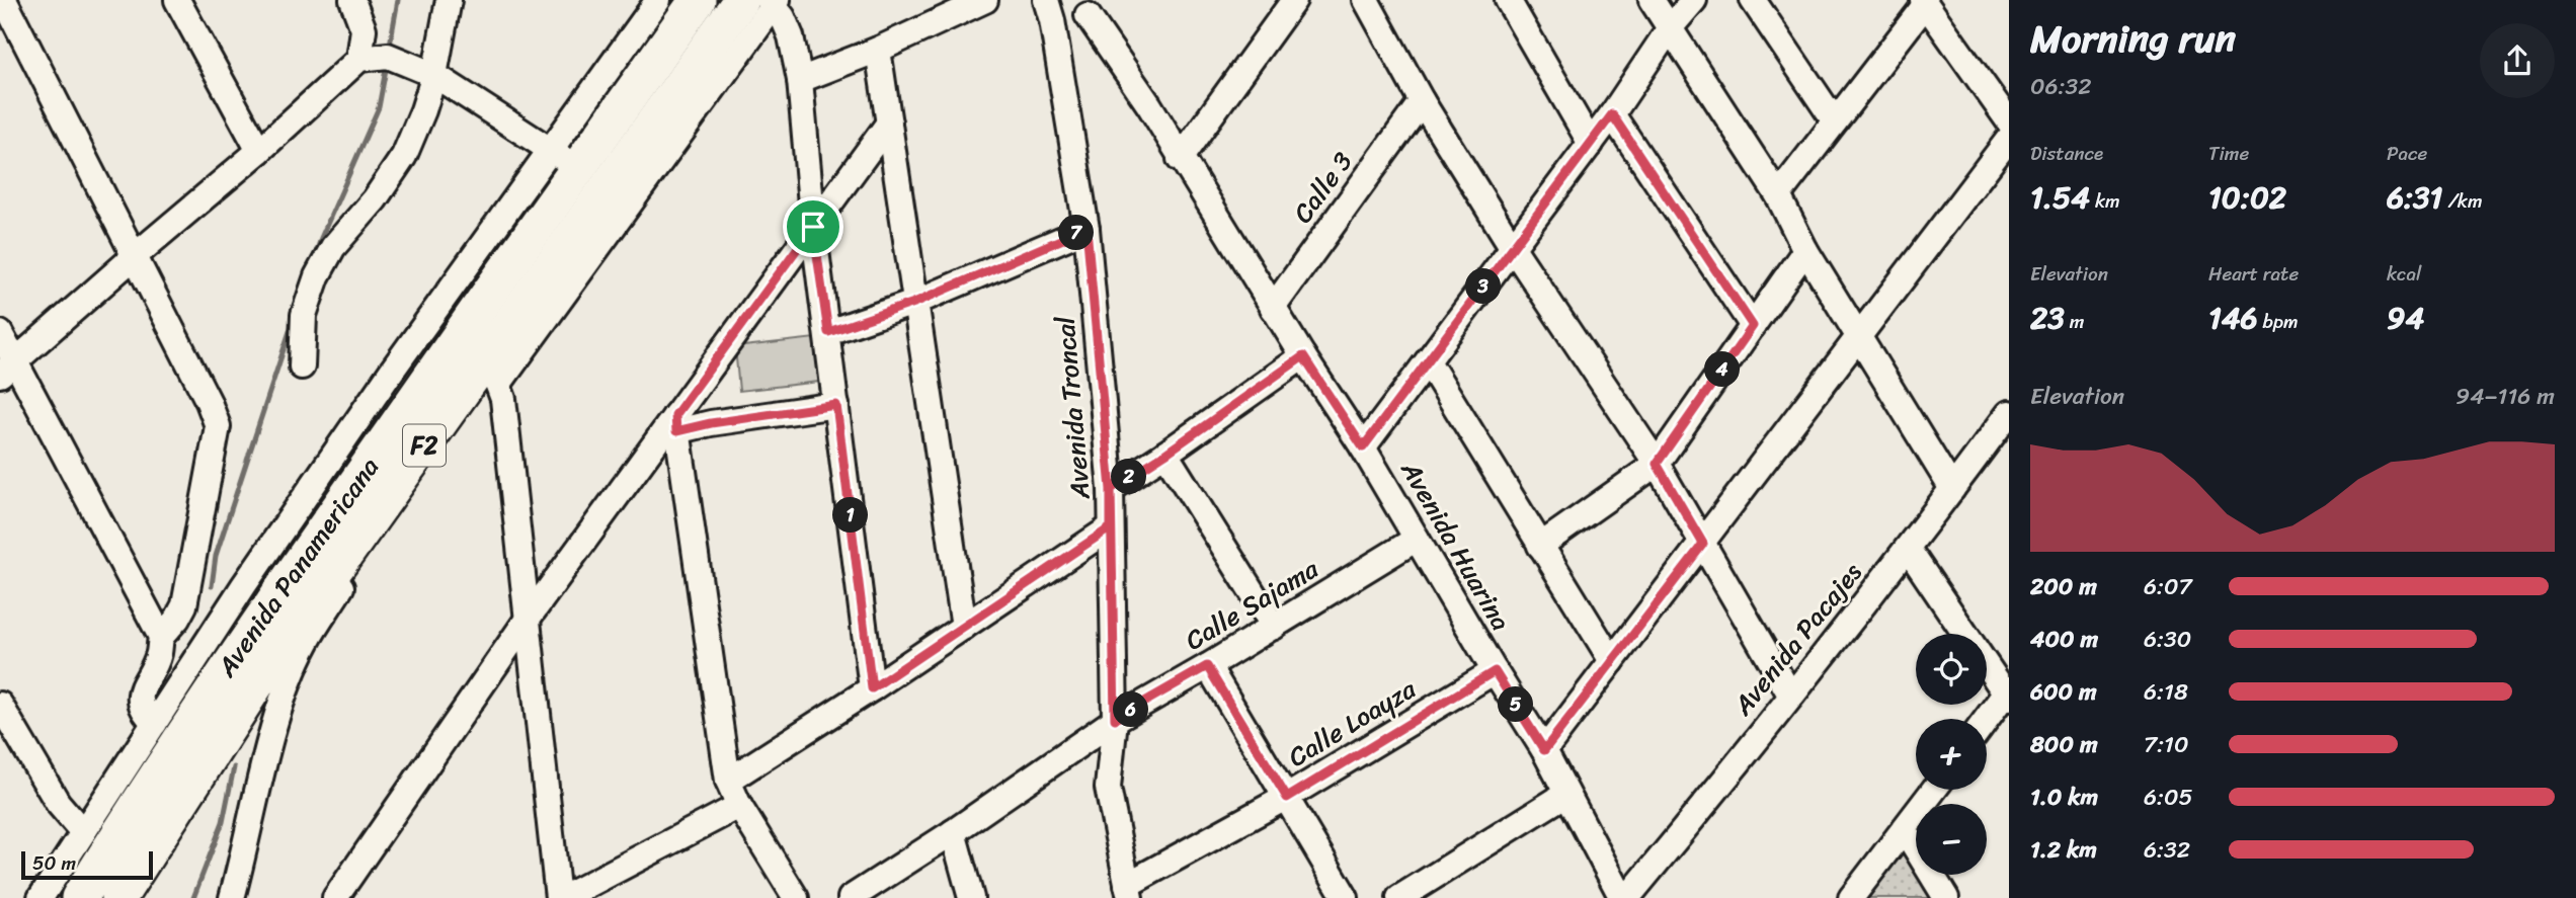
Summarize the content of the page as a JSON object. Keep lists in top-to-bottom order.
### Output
{
  "streets": {
    "highway": ["F2", "Avenida Panamericana"],
    "street": [
      "Calle 3",
      "Avenida Troncal",
      "Avenida Huarina",
      "Calle Sajama",
      "Avenida Pacajes",
      "Calle Loayza"
    ]
  },
  "crossings": [
    ["Calle 3", "Avenida Huarina"],
    ["Avenida Troncal", "Calle Sajama"],
    ["Avenida Troncal", "Calle Loayza"],
    ["Avenida Huarina", "Calle Sajama"],
    ["Avenida Huarina", "Avenida Pacajes"],
    ["Avenida Huarina", "Calle Loayza"]
  ],
  "scale_bar": "50 m",
  "page": {
    "heading": ["Morning run", "06:32"],
    "stats": [
      ["Distance", "1.54 km"],
      ["Time", "10:02"],
      ["Pace", "6:31 /km"],
      ["Elevation", "23 m"],
      ["Heart rate", "146 bpm"],
      ["kcal", "94"]
    ],
    "pins": [
      "7",
      "3",
      "4",
      "2",
      "1",
      "5",
      "6"
    ],
    "chart": ["Elevation", "94–116 m"],
    "list": [
      {
        "name": "200 m",
        "note": "6:07"
      },
      {
        "name": "400 m",
        "note": "6:30"
      },
      {
        "name": "600 m",
        "note": "6:18"
      },
      {
        "name": "800 m",
        "note": "7:10"
      },
      {
        "name": "1.0 km",
        "note": "6:05"
      },
      {
        "name": "1.2 km",
        "note": "6:32"
      }
    ],
    "map_buttons": ["+", "−"],
    "scale": "50 m"
  }
}
